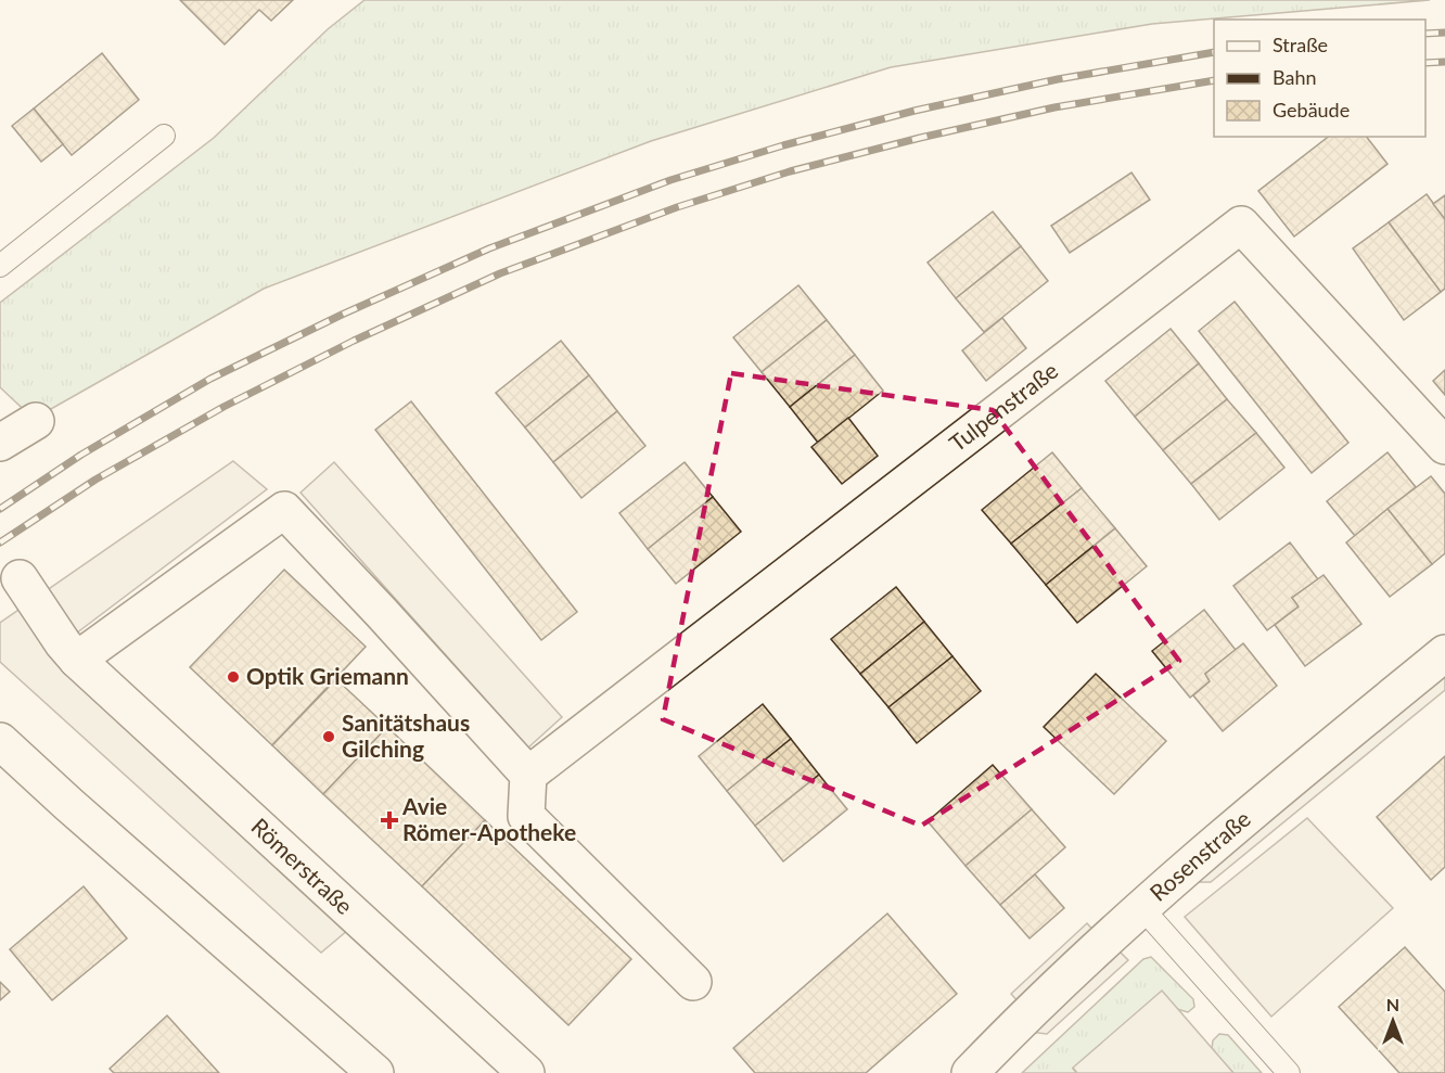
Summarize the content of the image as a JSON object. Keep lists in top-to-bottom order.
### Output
{
  "streets": {
    "street": ["Tulpenstraße", "Rosenstraße", "Römerstraße"]
  },
  "places": {
    "other": ["Optik Griemann", "Sanitätshaus Gilching"],
    "health": ["Avie Römer-Apotheke"]
  },
  "legend": ["Straße", "Bahn", "Gebäude"],
  "north": "top"
}
